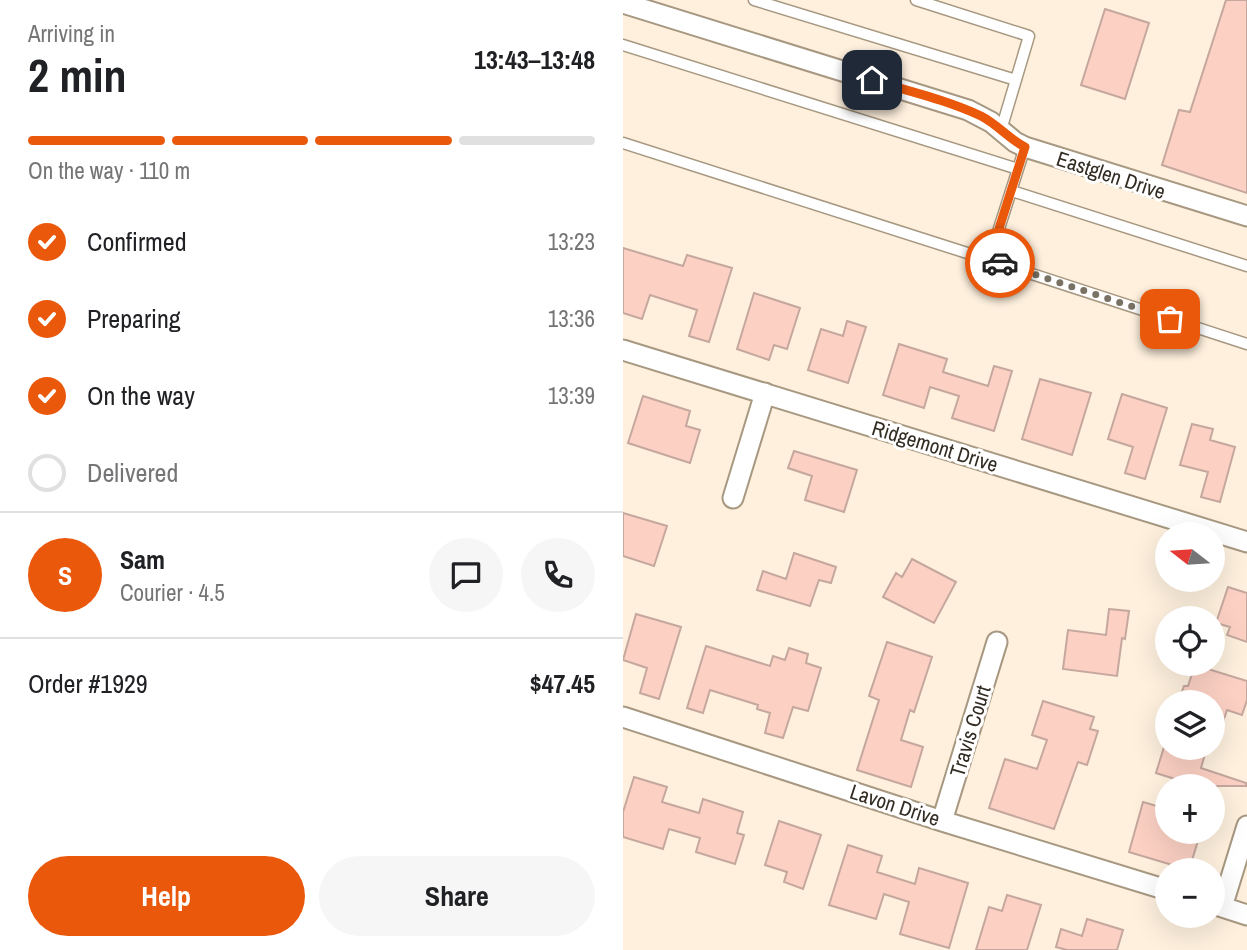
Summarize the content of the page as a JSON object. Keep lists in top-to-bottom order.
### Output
{
  "streets": {
    "street": [
      "Eastglen Drive",
      "Ridgemont Drive",
      "Travis Court",
      "Lavon Drive"
    ]
  },
  "crossings": [
    ["Travis Court", "Lavon Drive"]
  ],
  "north": "left",
  "page": {
    "heading": ["2 min", "Arriving in", "13:43–13:48"],
    "panel": [
      "Sam",
      "Courier · 4.5",
      "Order #1929",
      "$47.45"
    ],
    "bar": "On the way · 110 m",
    "list": [
      ["Confirmed", "13:23"],
      ["Preparing", "13:36"],
      ["On the way", "13:39"],
      "Delivered"
    ],
    "map_buttons": ["+", "−"],
    "round": "S",
    "buttons": ["Help", "Share"]
  }
}
